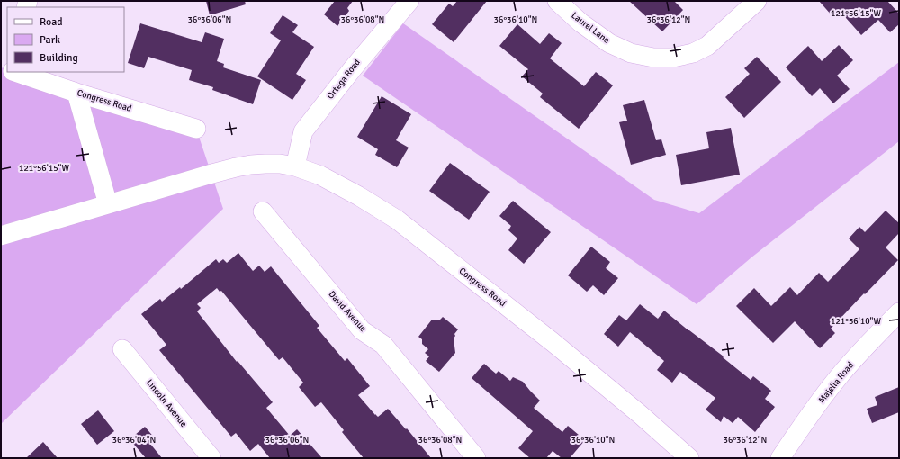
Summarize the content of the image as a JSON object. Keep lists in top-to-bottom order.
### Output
{
  "streets": {
    "street": [
      "Laurel Lane",
      "Ortega Road",
      "Congress Road",
      "David Avenue",
      "Majella Road",
      "Lincoln Avenue"
    ]
  },
  "crossings": [
    ["Ortega Road", "Congress Road"]
  ],
  "legend": ["Road", "Park", "Building"],
  "coordinates": [
    "121°56'15\"W",
    "36°36'06\"N",
    "36°36'08\"N",
    "36°36'12\"N",
    "36°36'10\"N",
    "121°56'10\"W",
    "36°36'04\"N"
  ]
}
